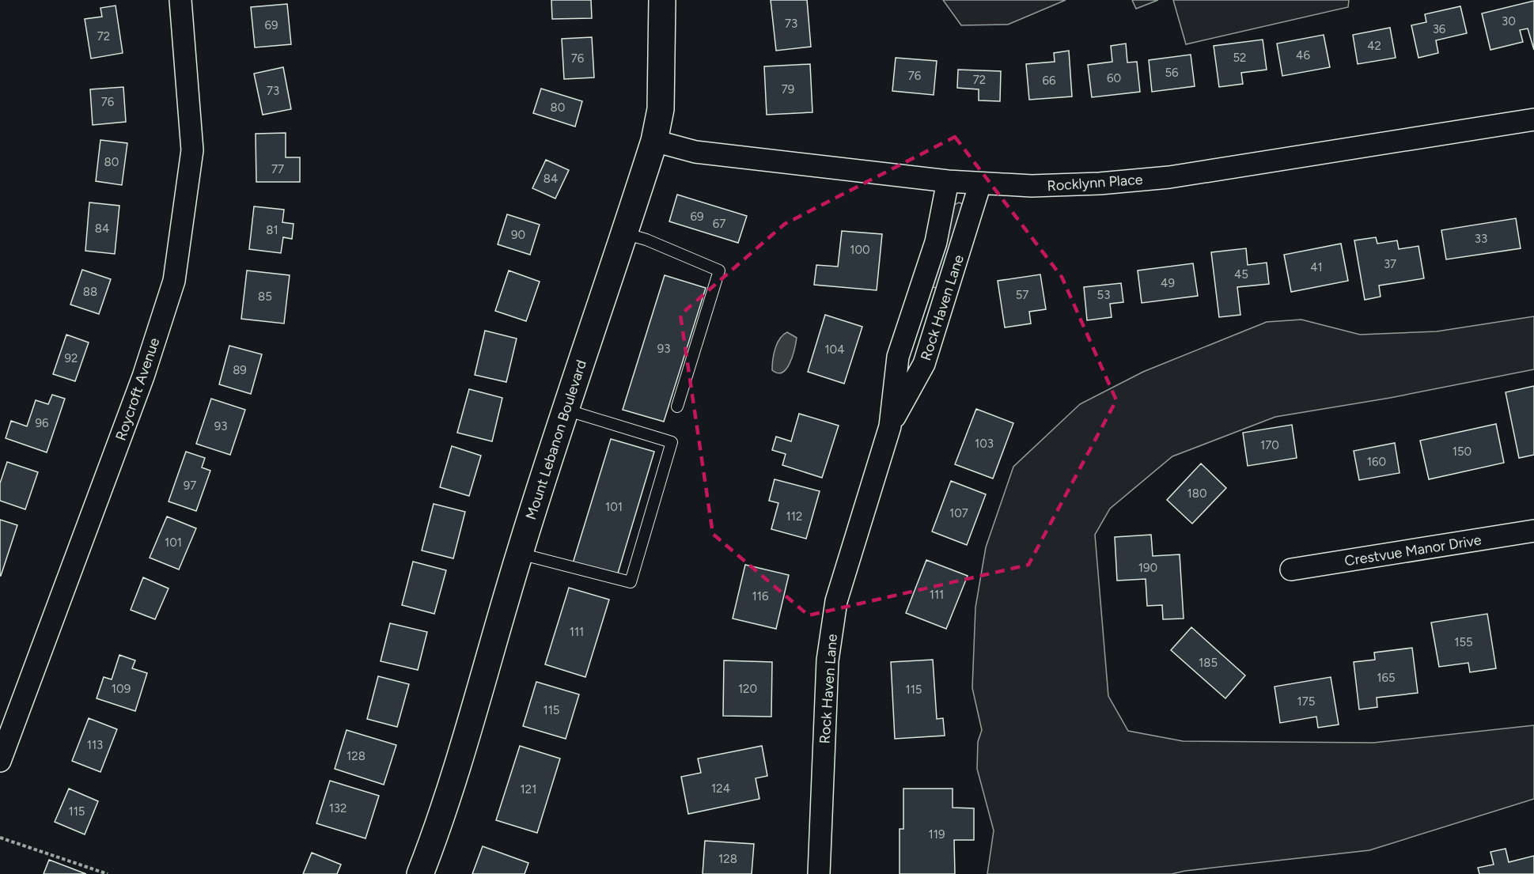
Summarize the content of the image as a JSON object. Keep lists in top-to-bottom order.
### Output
{
  "streets": {
    "street": [
      "Rocklynn Place",
      "Rock Haven Lane",
      "Roycroft Avenue",
      "Mount Lebanon Boulevard",
      "Crestvue Manor Drive"
    ]
  },
  "crossings": [
    ["Rocklynn Place", "Rock Haven Lane"],
    ["Rocklynn Place", "Mount Lebanon Boulevard"]
  ],
  "house_numbers": [
    "30",
    "73",
    "69",
    "36",
    "72",
    "42",
    "46",
    "52",
    "76",
    "56",
    "76",
    "60",
    "72",
    "66",
    "79",
    "73",
    "76",
    "80",
    "80",
    "77",
    "84",
    "69",
    "67",
    "84",
    "81",
    "90",
    "33",
    "100",
    "37",
    "41",
    "45",
    "49",
    "88",
    "57",
    "53",
    "85",
    "93",
    "104",
    "92",
    "89",
    "96",
    "93",
    "103",
    "170",
    "150",
    "160",
    "97",
    "180",
    "101",
    "107",
    "112",
    "101",
    "190",
    "111",
    "116",
    "111",
    "155",
    "185",
    "165",
    "109",
    "120",
    "115",
    "175",
    "115",
    "113",
    "128",
    "124",
    "121",
    "132",
    "115",
    "119",
    "128"
  ]
}
